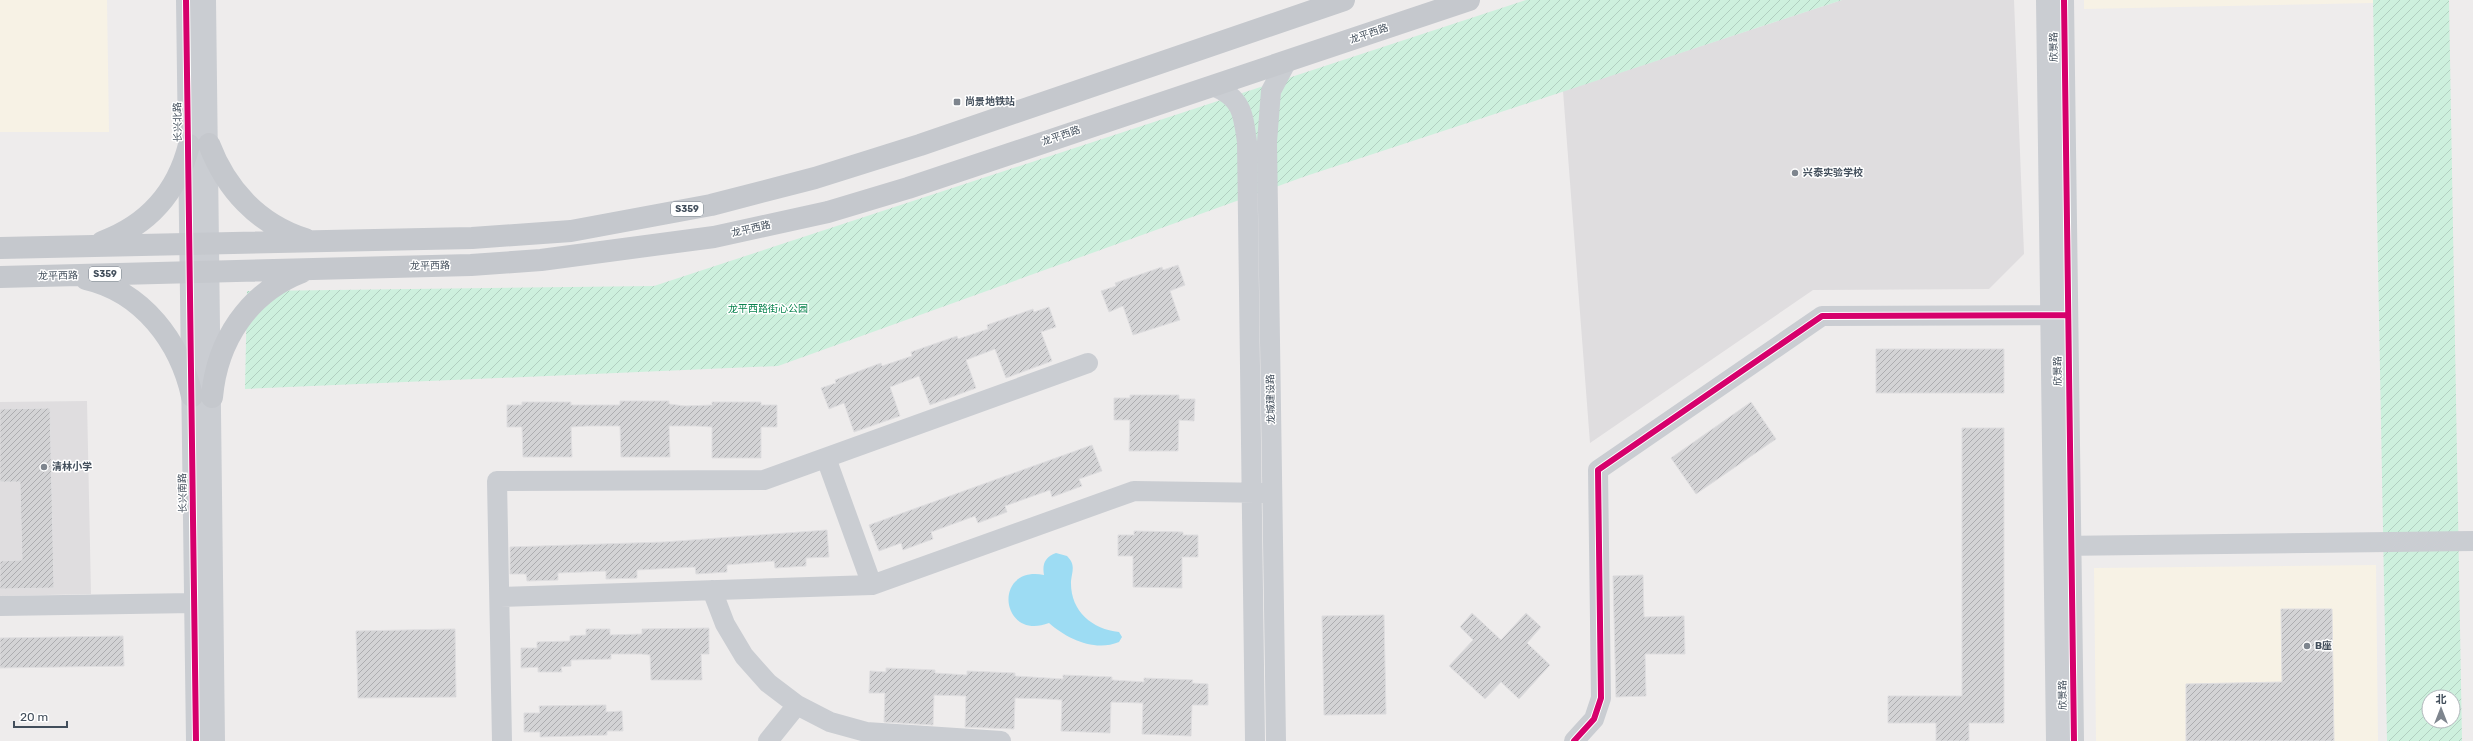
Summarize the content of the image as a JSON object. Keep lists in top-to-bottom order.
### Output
{
  "streets": {
    "main road": ["龙平西路", "S359"],
    "street": [
      "欣景路",
      "长兴北路",
      "龙城建设路",
      "长兴南路"
    ]
  },
  "crossings": [
    ["龙平西路", "龙城建设路"],
    ["龙平西路", "长兴南路"],
    ["长兴北路", "S359"],
    ["长兴北路", "长兴南路"],
    ["S359", "长兴南路"]
  ],
  "parks": ["龙平西路街心公园"],
  "places": {
    "transit": ["尚景地铁站"],
    "other": ["兴泰实验学校", "清林小学", "B座"]
  },
  "scale_bar": "20 m",
  "north": "top"
}
